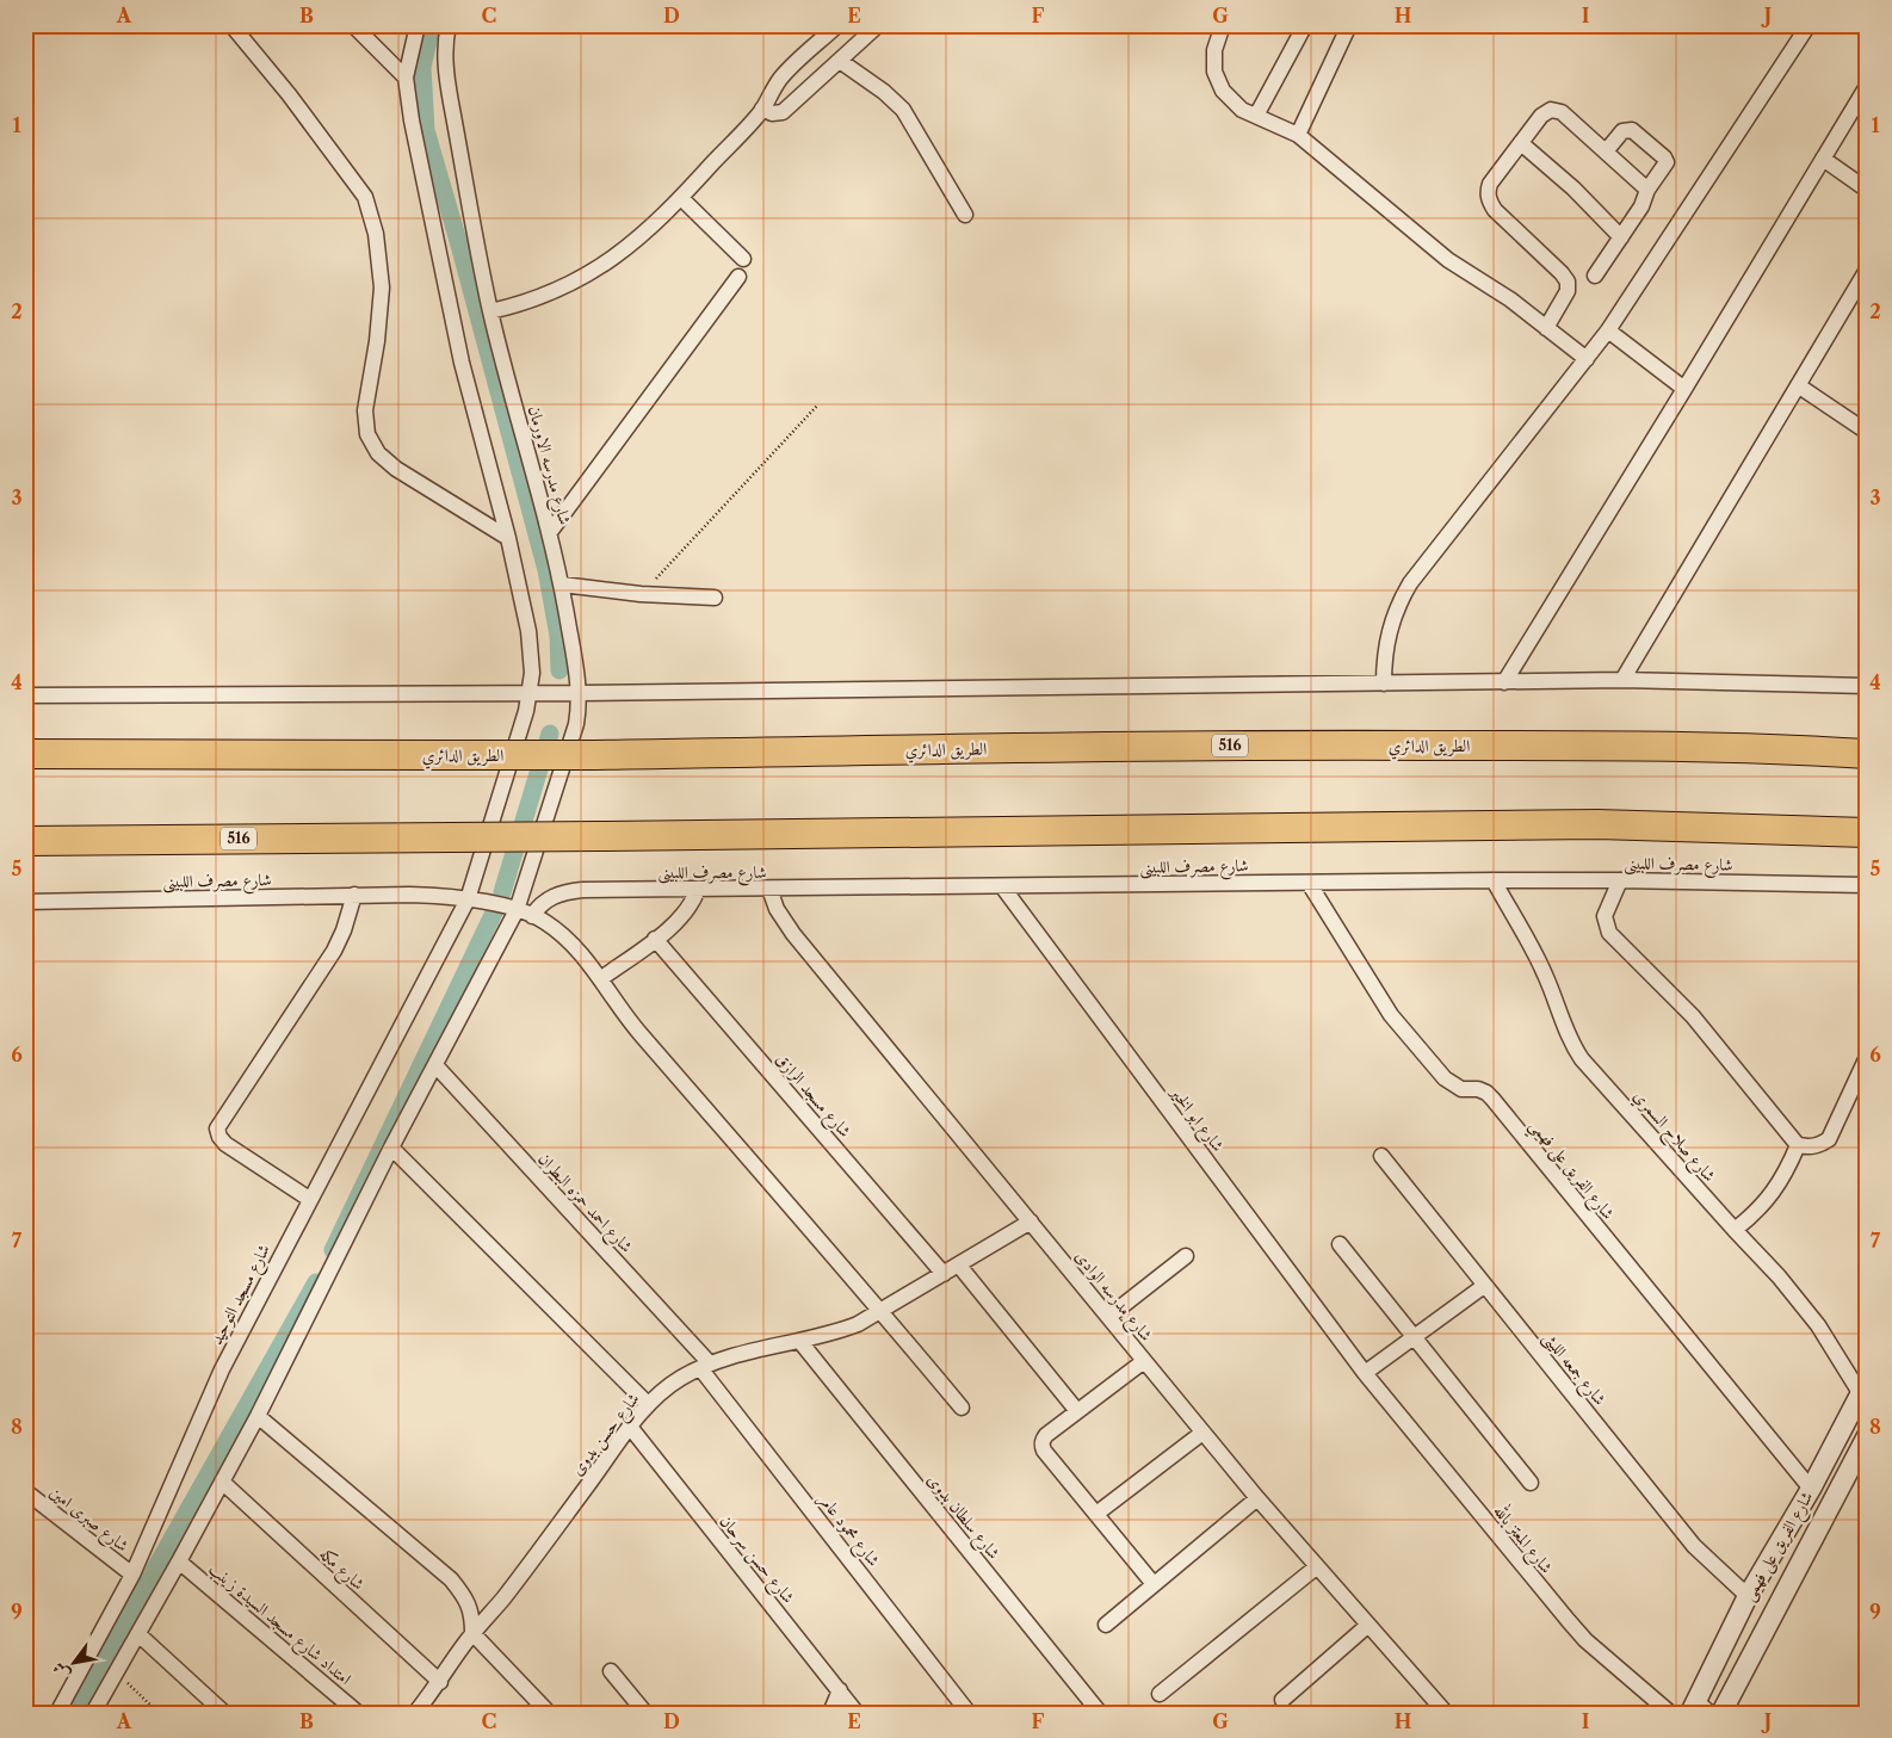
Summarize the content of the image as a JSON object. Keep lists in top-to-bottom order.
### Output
{
  "streets": {
    "highway": ["516", "الطريق الدائري"],
    "street": [
      "شارع مدرسه الاورمان",
      "شارع مصرف اللبينى",
      "شارع مسجد الرازق",
      "شارع ابو الخير",
      "شارع صلاح السمري",
      "شارع الفريق على فهمي",
      "شارع احمد حمزه البطران",
      "شارع مسجد التوحيد",
      "شارع مدرسه الوادى",
      "شارع جمعه الليثى",
      "شارع حسن بدوى",
      "شارع سلطان بدوى",
      "شارع صبرى امين",
      "شارع محمود عامر",
      "شارع المعتز بالله",
      "شارع الفريق على فهمى",
      "شارع حسن سرحان",
      "شارع مكه",
      "امتداد شارع مسجد السيدة زينب"
    ]
  },
  "crossings": [
    ["شارع مدرسه الاورمان", "شارع مصرف اللبينى"],
    ["شارع مصرف اللبينى", "شارع ابو الخير"],
    ["شارع مصرف اللبينى", "شارع صلاح السمري"],
    ["شارع مصرف اللبينى", "شارع الفريق على فهمي"],
    ["شارع مصرف اللبينى", "شارع مسجد التوحيد"],
    ["شارع مصرف اللبينى", "شارع مدرسه الوادى"],
    ["شارع مصرف اللبينى", "شارع حسن بدوى"],
    ["شارع مسجد الرازق", "شارع حسن بدوى"],
    ["شارع ابو الخير", "شارع المعتز بالله"],
    ["شارع صلاح السمري", "شارع الفريق على فهمى"],
    ["شارع الفريق على فهمي", "شارع الفريق على فهمى"],
    ["شارع احمد حمزه البطران", "شارع حسن بدوى"],
    ["شارع احمد حمزه البطران", "شارع محمود عامر"],
    ["شارع مسجد التوحيد", "شارع صبرى امين"],
    ["شارع مدرسه الوادى", "شارع حسن بدوى"],
    ["شارع جمعه الليثى", "شارع الفريق على فهمى"],
    ["شارع حسن بدوى", "شارع سلطان بدوى"],
    ["شارع حسن بدوى", "شارع محمود عامر"],
    ["شارع حسن بدوى", "شارع حسن سرحان"],
    ["شارع حسن بدوى", "شارع مكه"]
  ],
  "north": "bottom left",
  "grid": {
    "columns": [
      "A",
      "B",
      "C",
      "D",
      "E",
      "F",
      "G",
      "H",
      "I",
      "J"
    ],
    "rows": [
      "1",
      "2",
      "3",
      "4",
      "5",
      "6",
      "7",
      "8",
      "9"
    ]
  }
}
